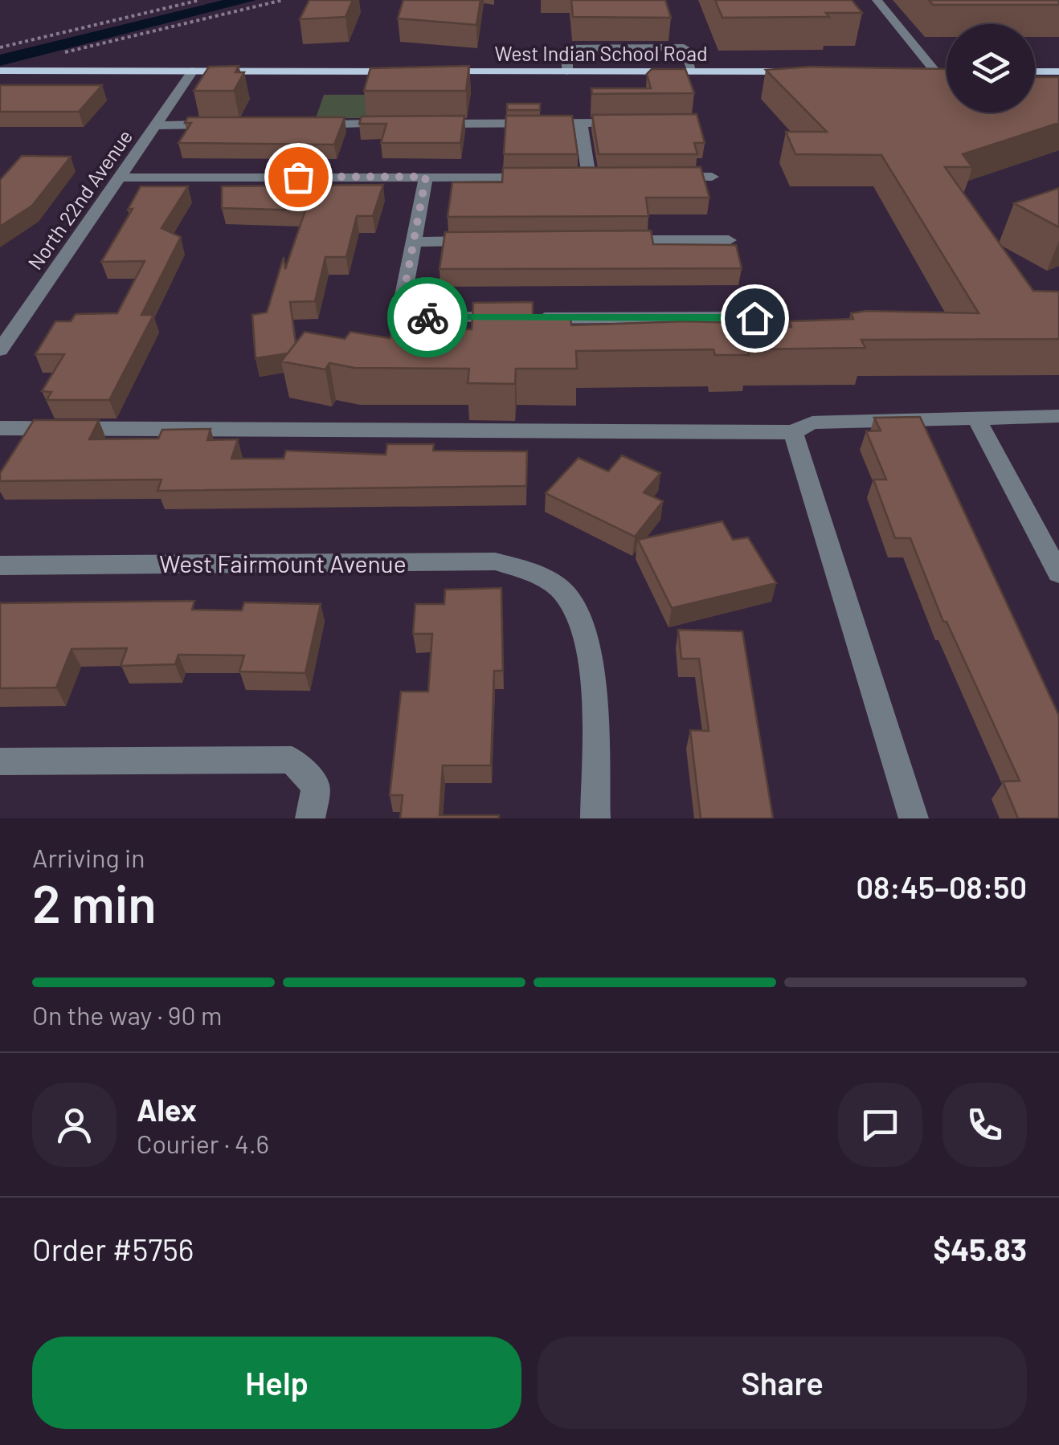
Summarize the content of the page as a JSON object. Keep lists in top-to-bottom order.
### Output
{
  "streets": {
    "main road": ["West Indian School Road"],
    "street": ["North 22nd Avenue", "West Fairmount Avenue"]
  },
  "page": {
    "heading": ["2 min", "Arriving in", "08:45–08:50"],
    "panel": [
      "Alex",
      "Courier · 4.6",
      "Order #5756",
      "$45.83"
    ],
    "bar": "On the way · 90 m",
    "buttons": ["Help", "Share"]
  }
}
